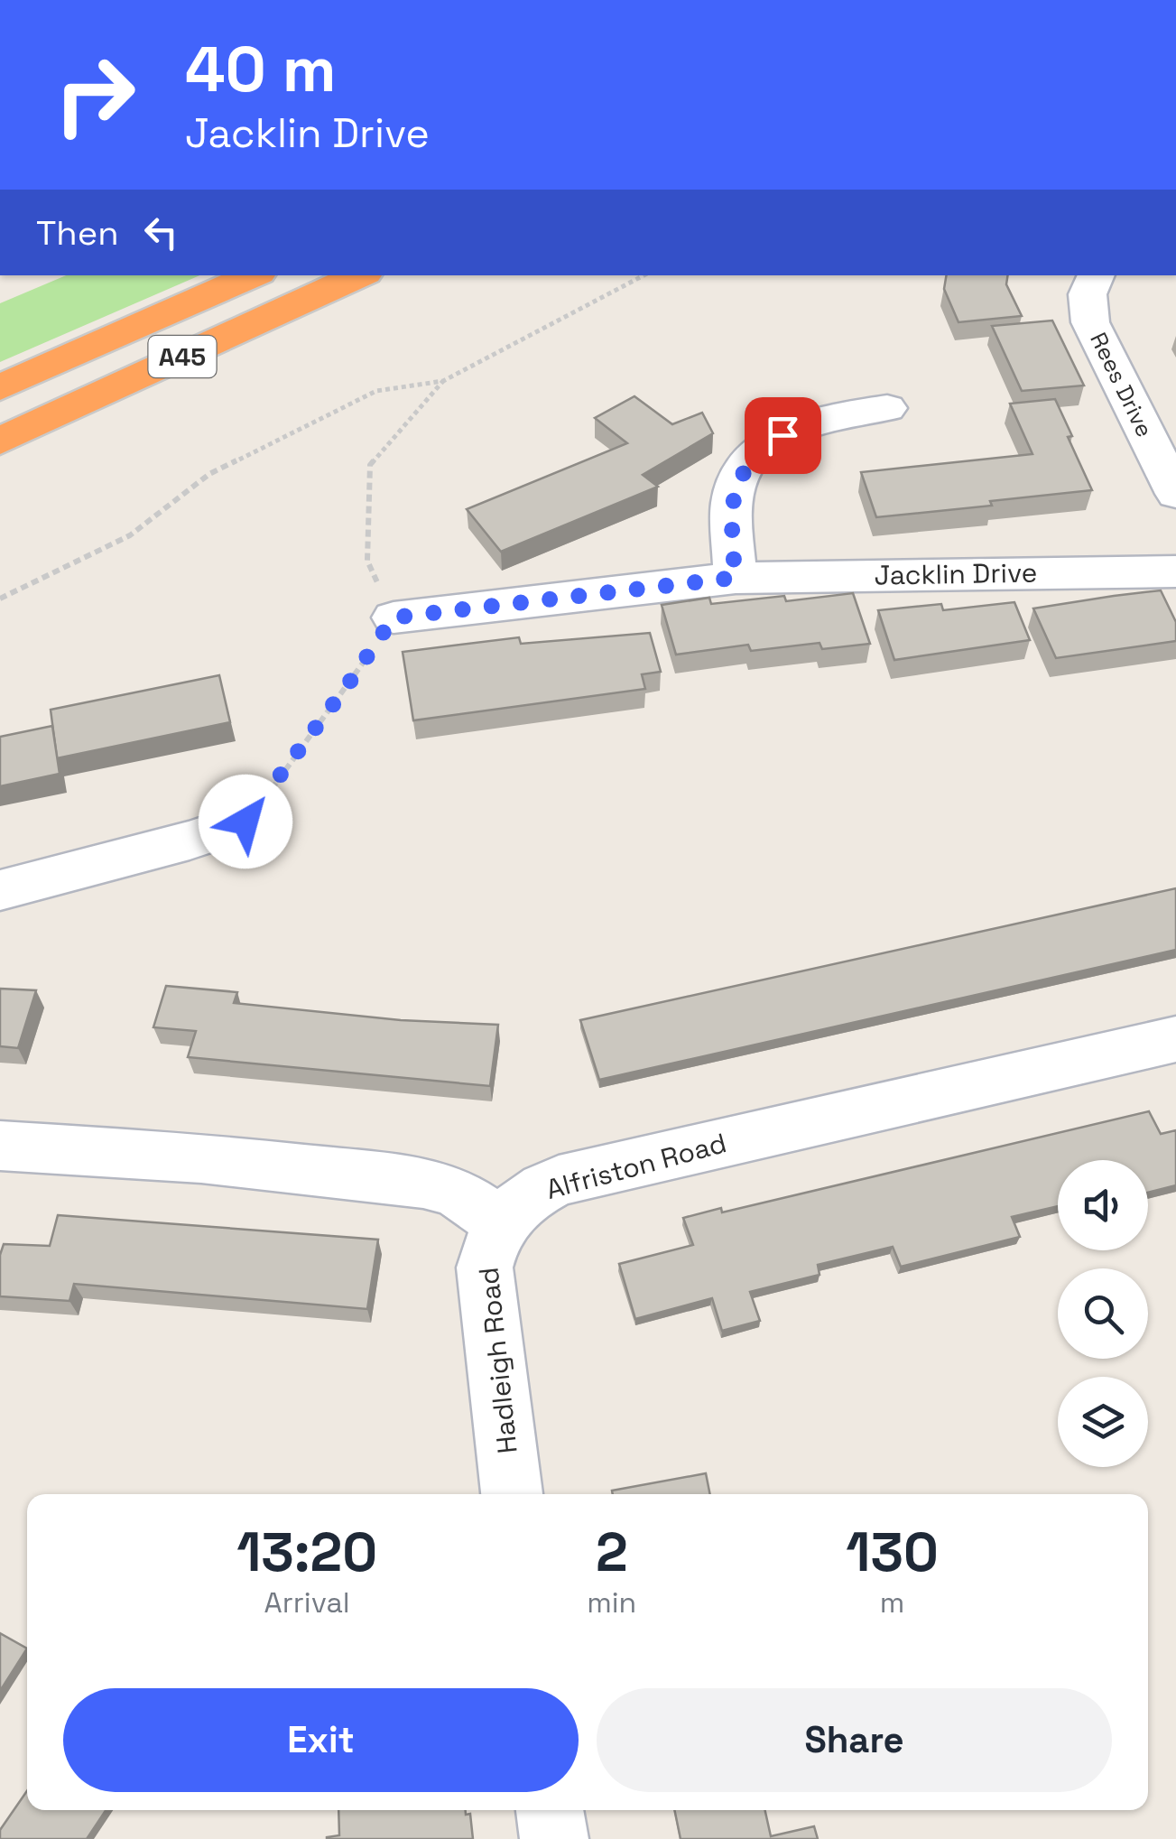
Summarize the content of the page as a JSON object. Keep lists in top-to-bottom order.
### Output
{
  "streets": {
    "highway": ["A45"],
    "street": [
      "Rees Drive",
      "Jacklin Drive",
      "Alfriston Road",
      "Hadleigh Road"
    ]
  },
  "crossings": [
    ["Alfriston Road", "Hadleigh Road"]
  ],
  "page": {
    "turn": ["40 m", "Jacklin Drive"],
    "then": "Then",
    "eta": [
      "13:20",
      "Arrival",
      "2",
      "min",
      "130",
      "m"
    ],
    "buttons": ["Exit", "Share"]
  }
}
